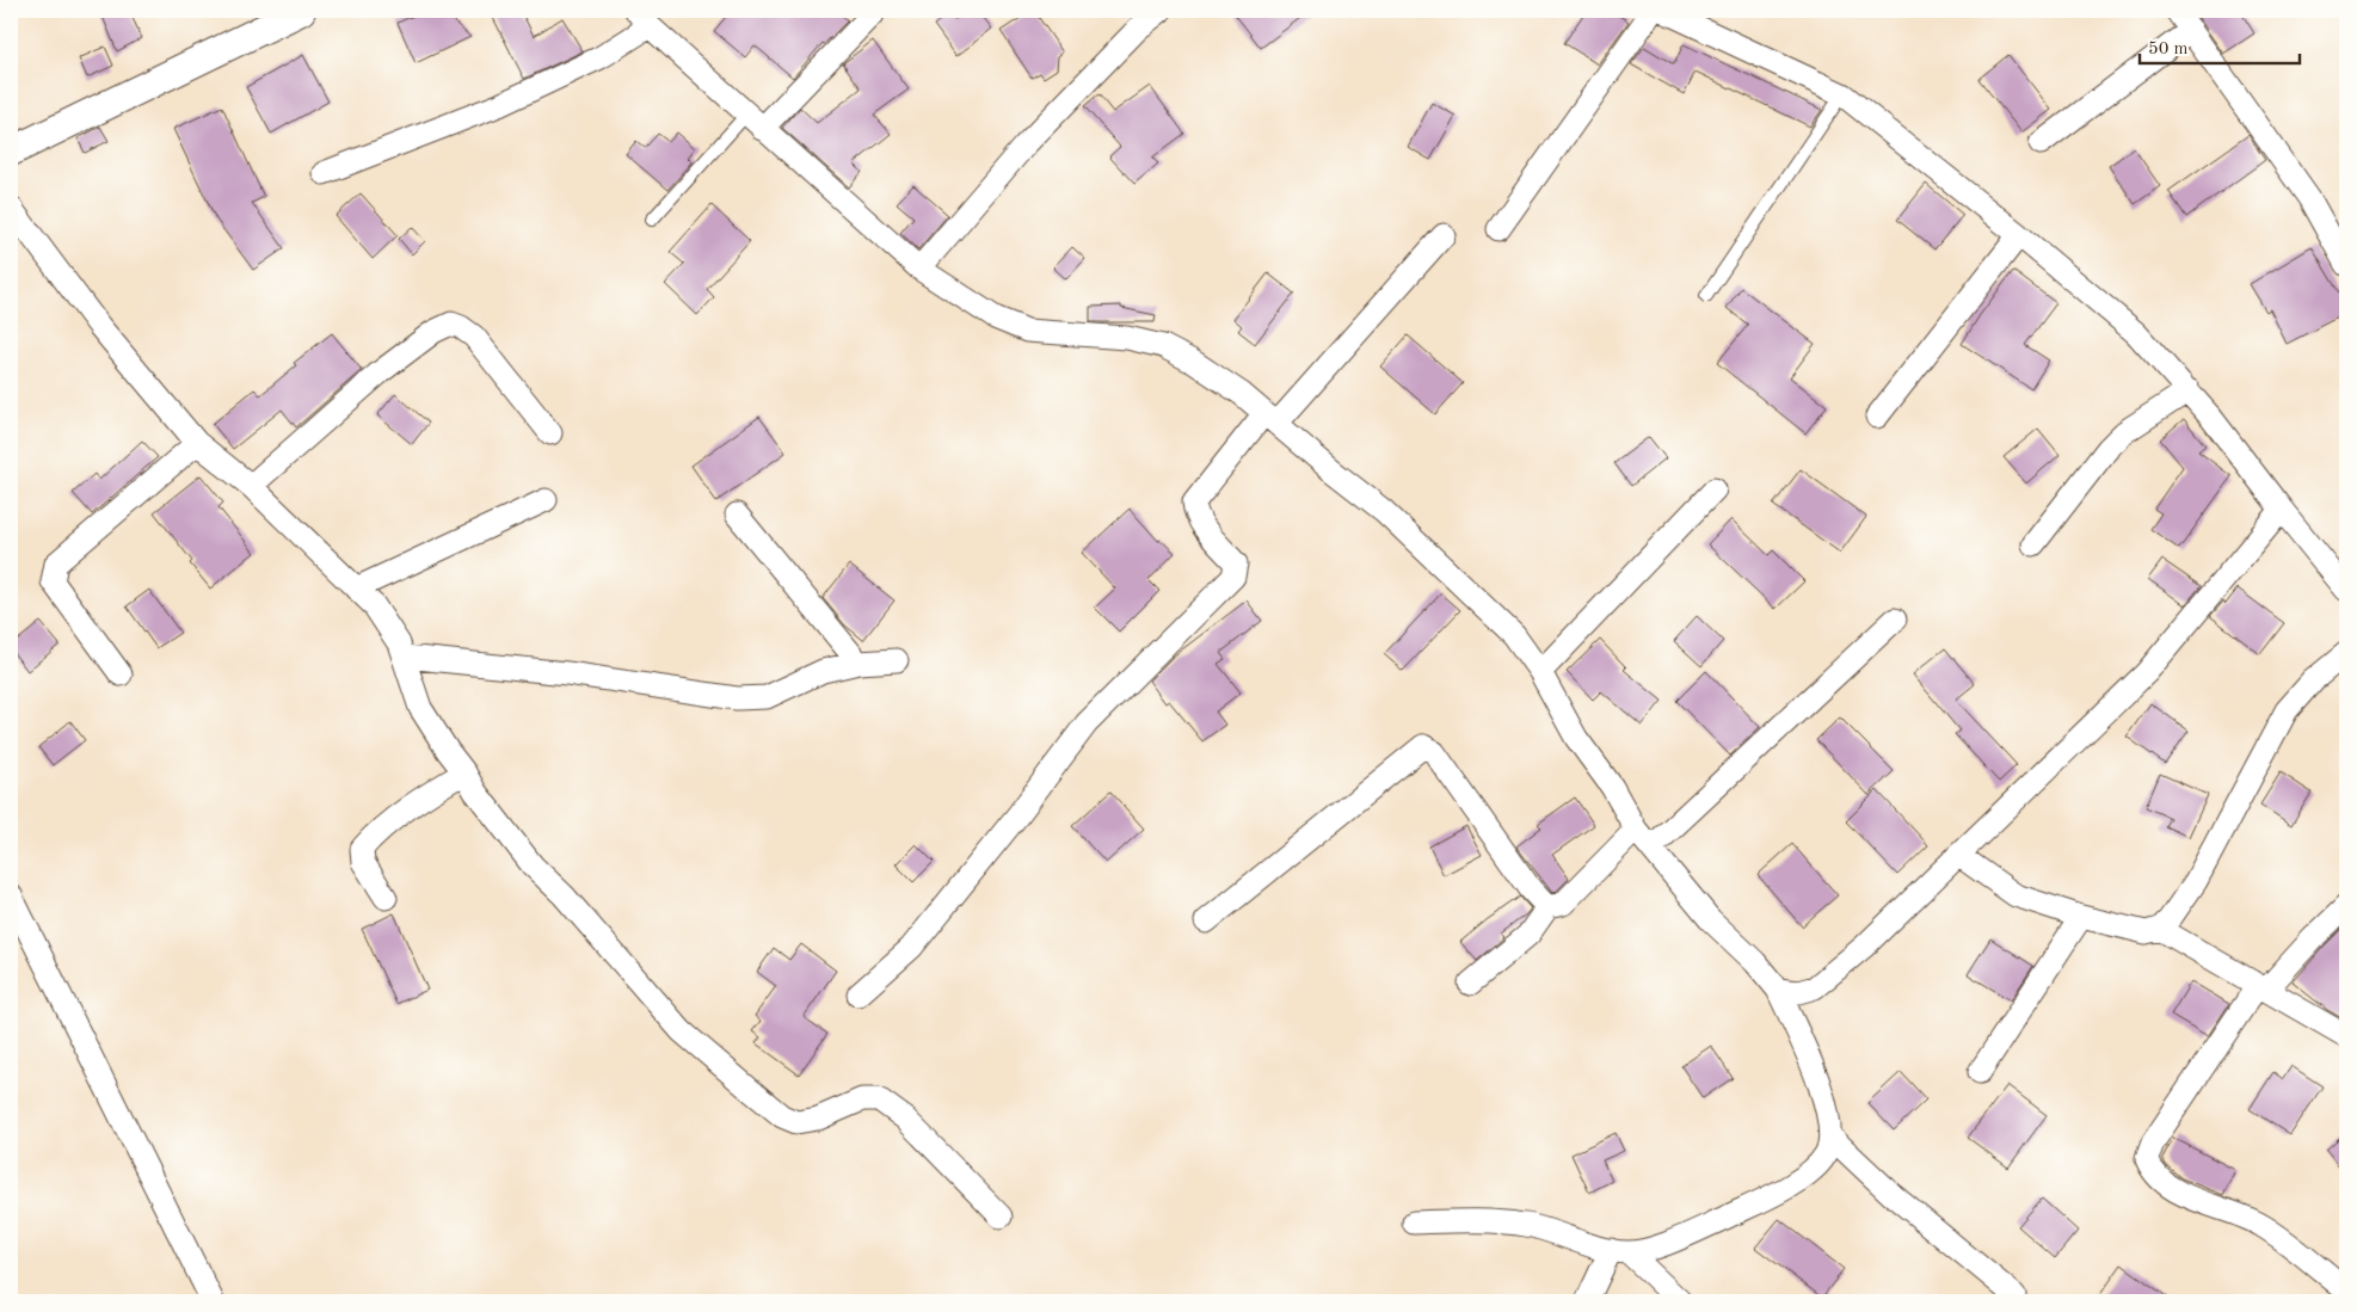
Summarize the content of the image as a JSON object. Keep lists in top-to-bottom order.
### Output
{
  "scale_bar": "50 m"
}
